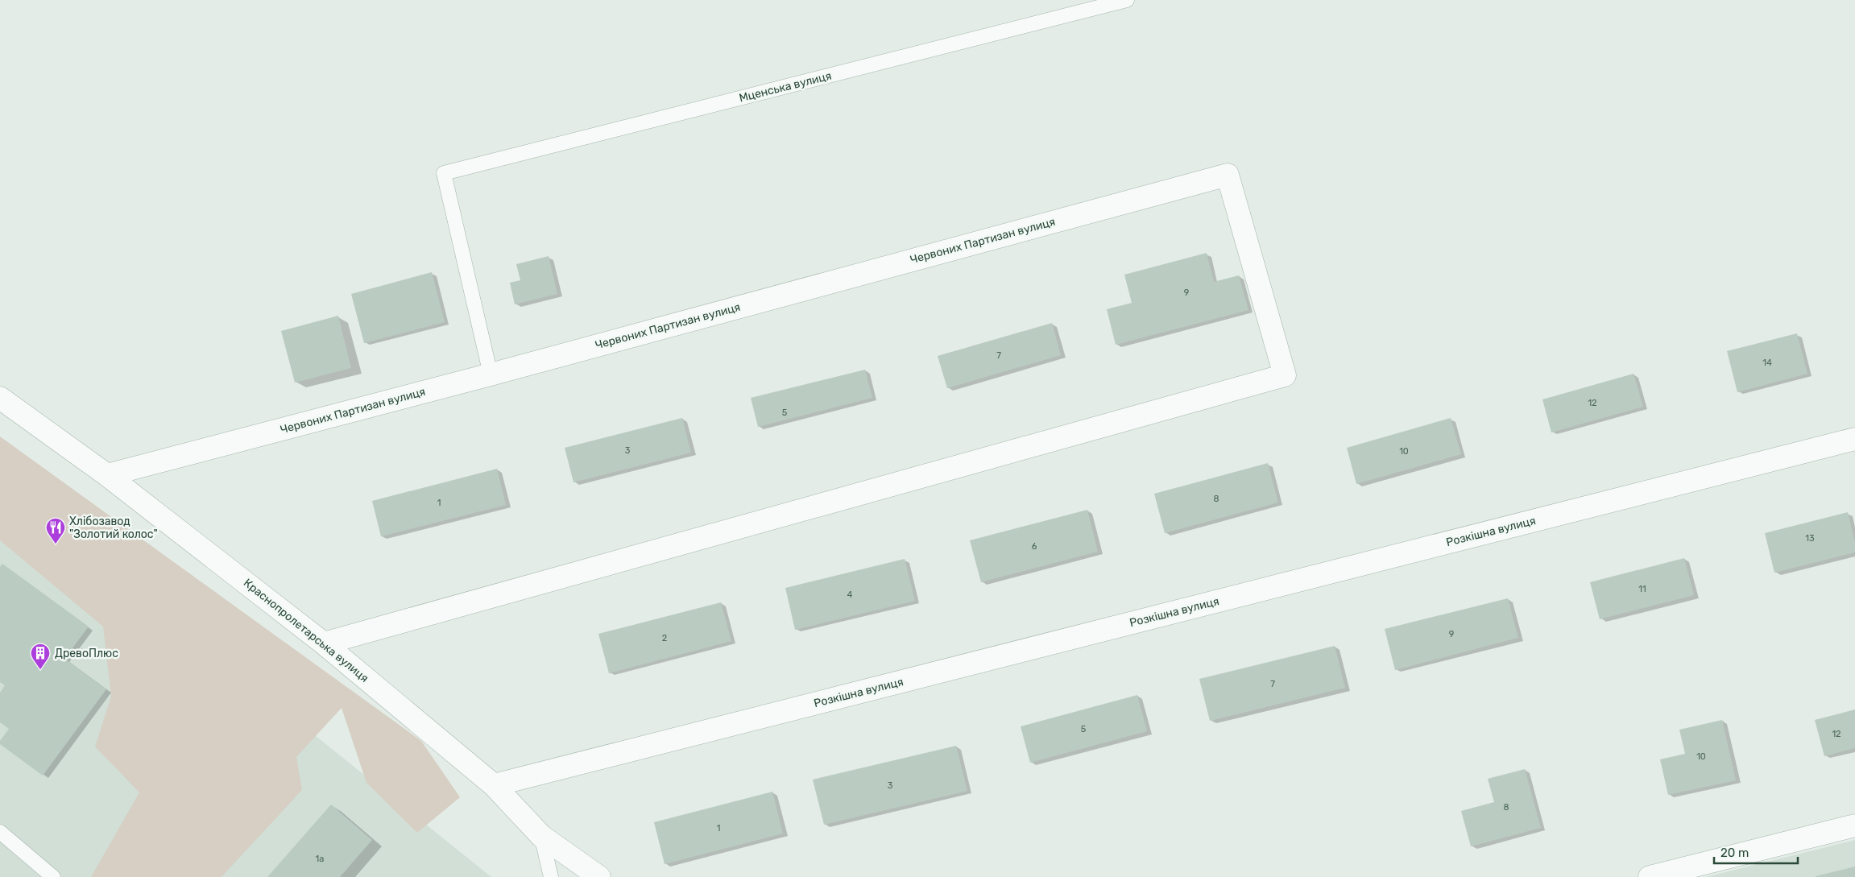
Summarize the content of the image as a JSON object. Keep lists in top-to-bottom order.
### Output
{
  "streets": {
    "street": ["Червоних Партизан вулиця", "Розкішна вулиця", "Краснопролетарська вулиця"],
    "lane": ["Мценська вулиця"]
  },
  "crossings": [
    ["Мценська вулиця", "Червоних Партизан вулиця"],
    ["Червоних Партизан вулиця", "Краснопролетарська вулиця"],
    ["Розкішна вулиця", "Краснопролетарська вулиця"]
  ],
  "places": {
    "restaurant": ["Хлібозавод \"Золотий колос\""],
    "building": ["ДревоПлюс"]
  },
  "house_numbers": [
    "9",
    "7",
    "14",
    "12",
    "5",
    "3",
    "10",
    "8",
    "1",
    "13",
    "6",
    "11",
    "4",
    "9",
    "2",
    "7",
    "5",
    "12",
    "10",
    "3",
    "8",
    "1",
    "1а"
  ],
  "scale_bar": "20 m"
}
